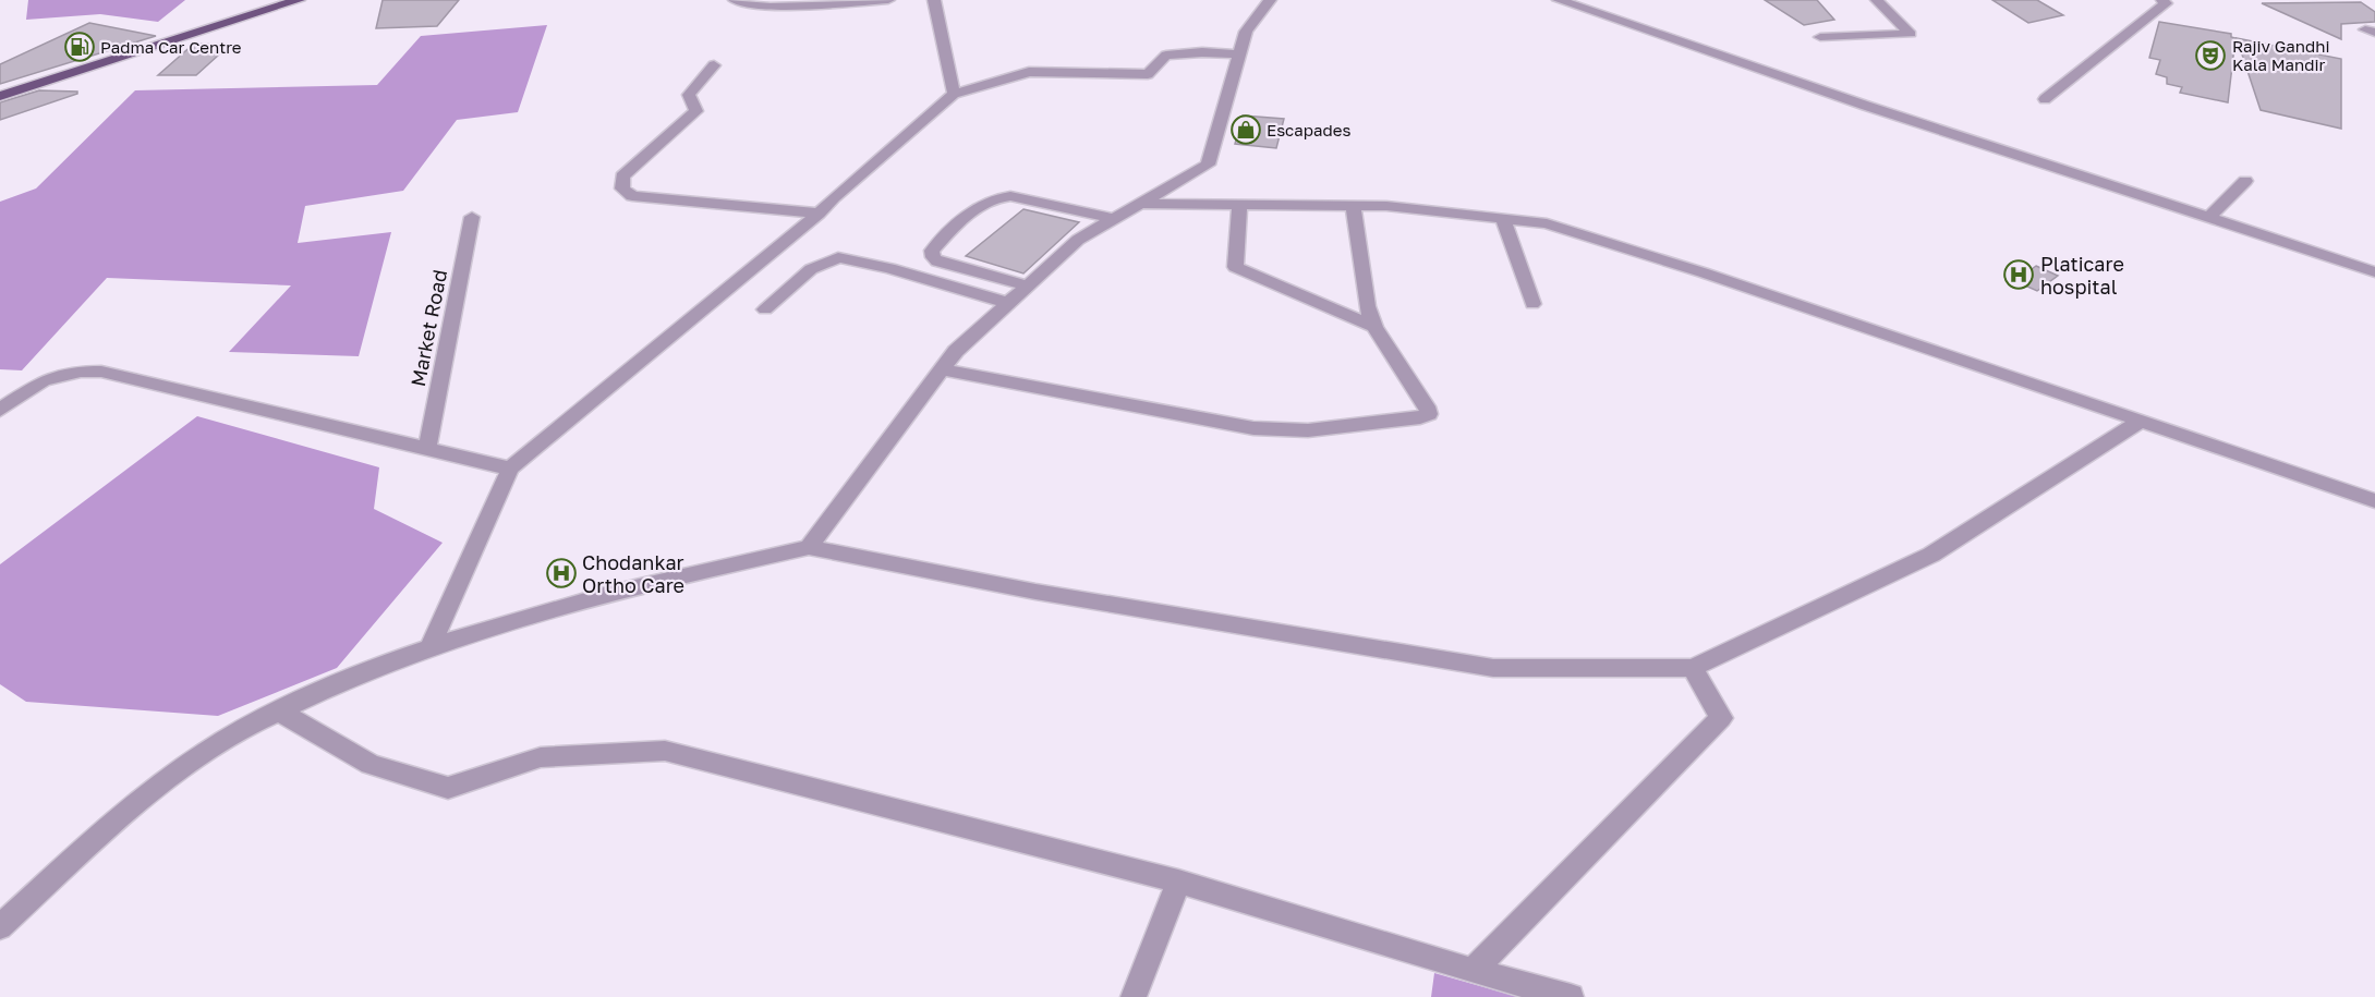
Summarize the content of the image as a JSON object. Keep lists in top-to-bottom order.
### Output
{
  "streets": {
    "street": ["Market Road"]
  },
  "places": {
    "fuel station": ["Padma Car Centre"],
    "theatre": ["Rajiv Gandhi Kala Mandir"],
    "shop": ["Escapades"],
    "hospital": ["Platicare hospital", "Chodankar Ortho Care"]
  }
}
